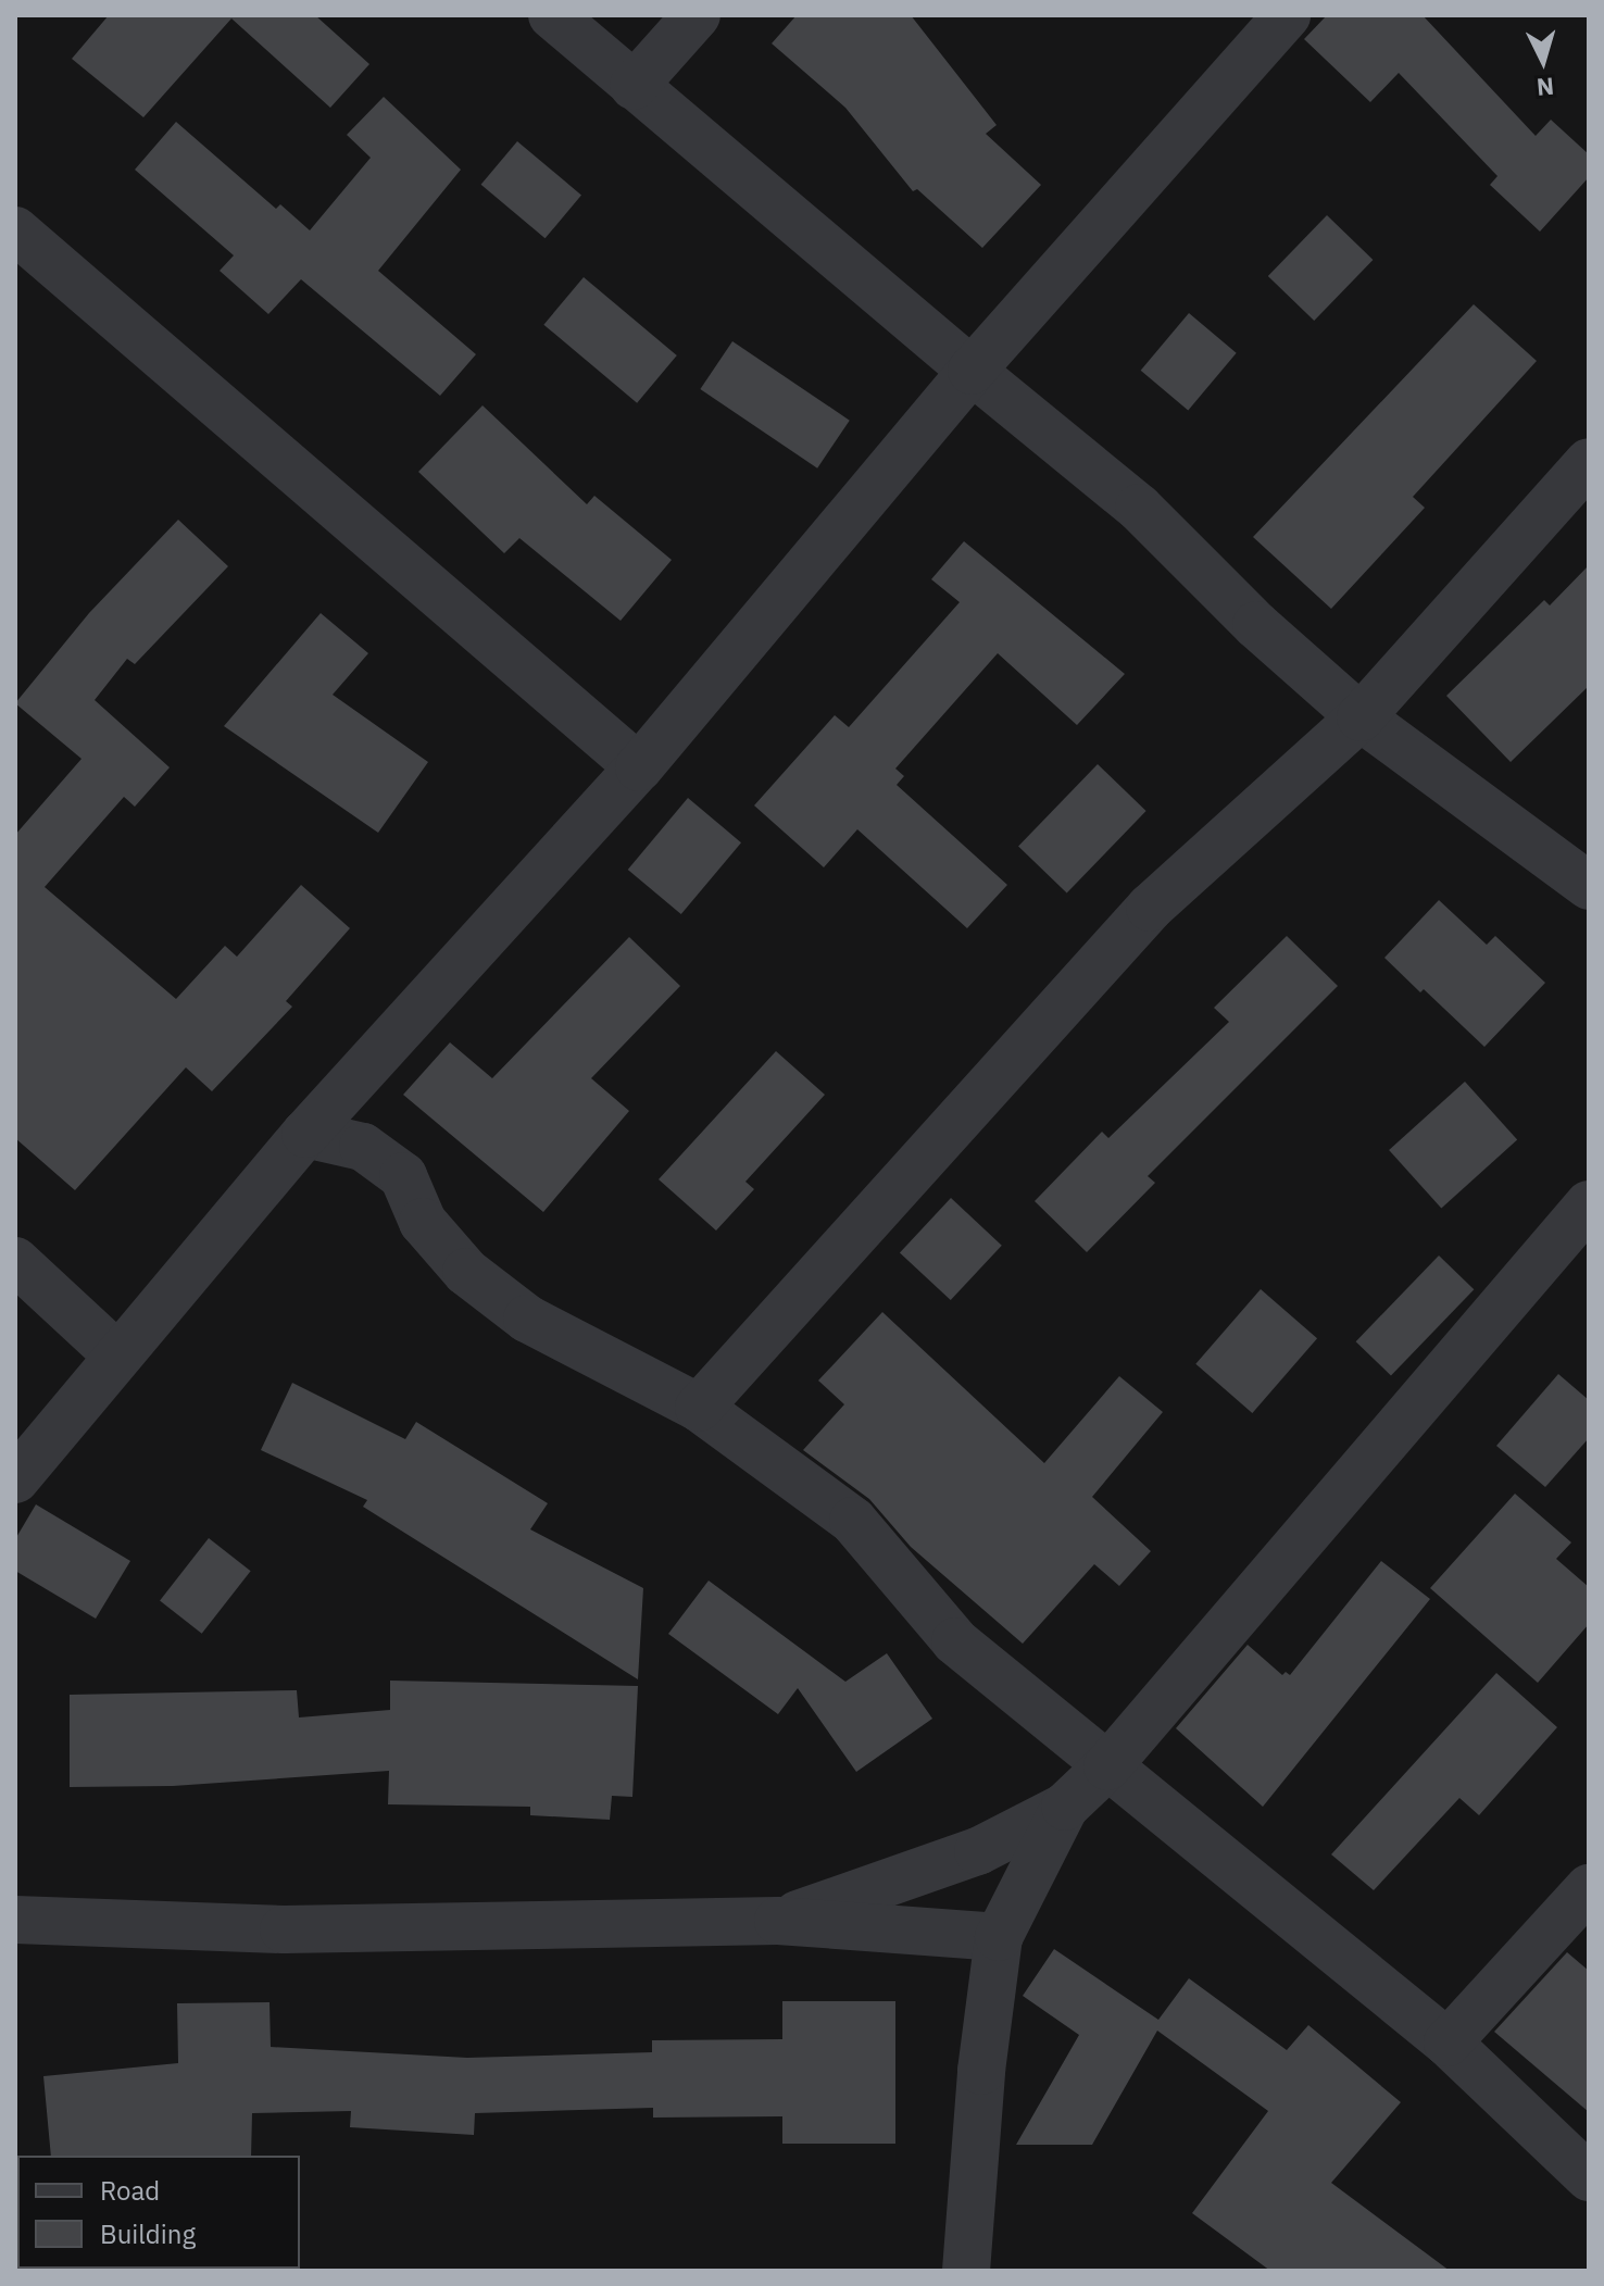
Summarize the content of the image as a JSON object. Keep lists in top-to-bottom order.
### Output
{
  "legend": ["Road", "Building"],
  "north": "bottom"
}
